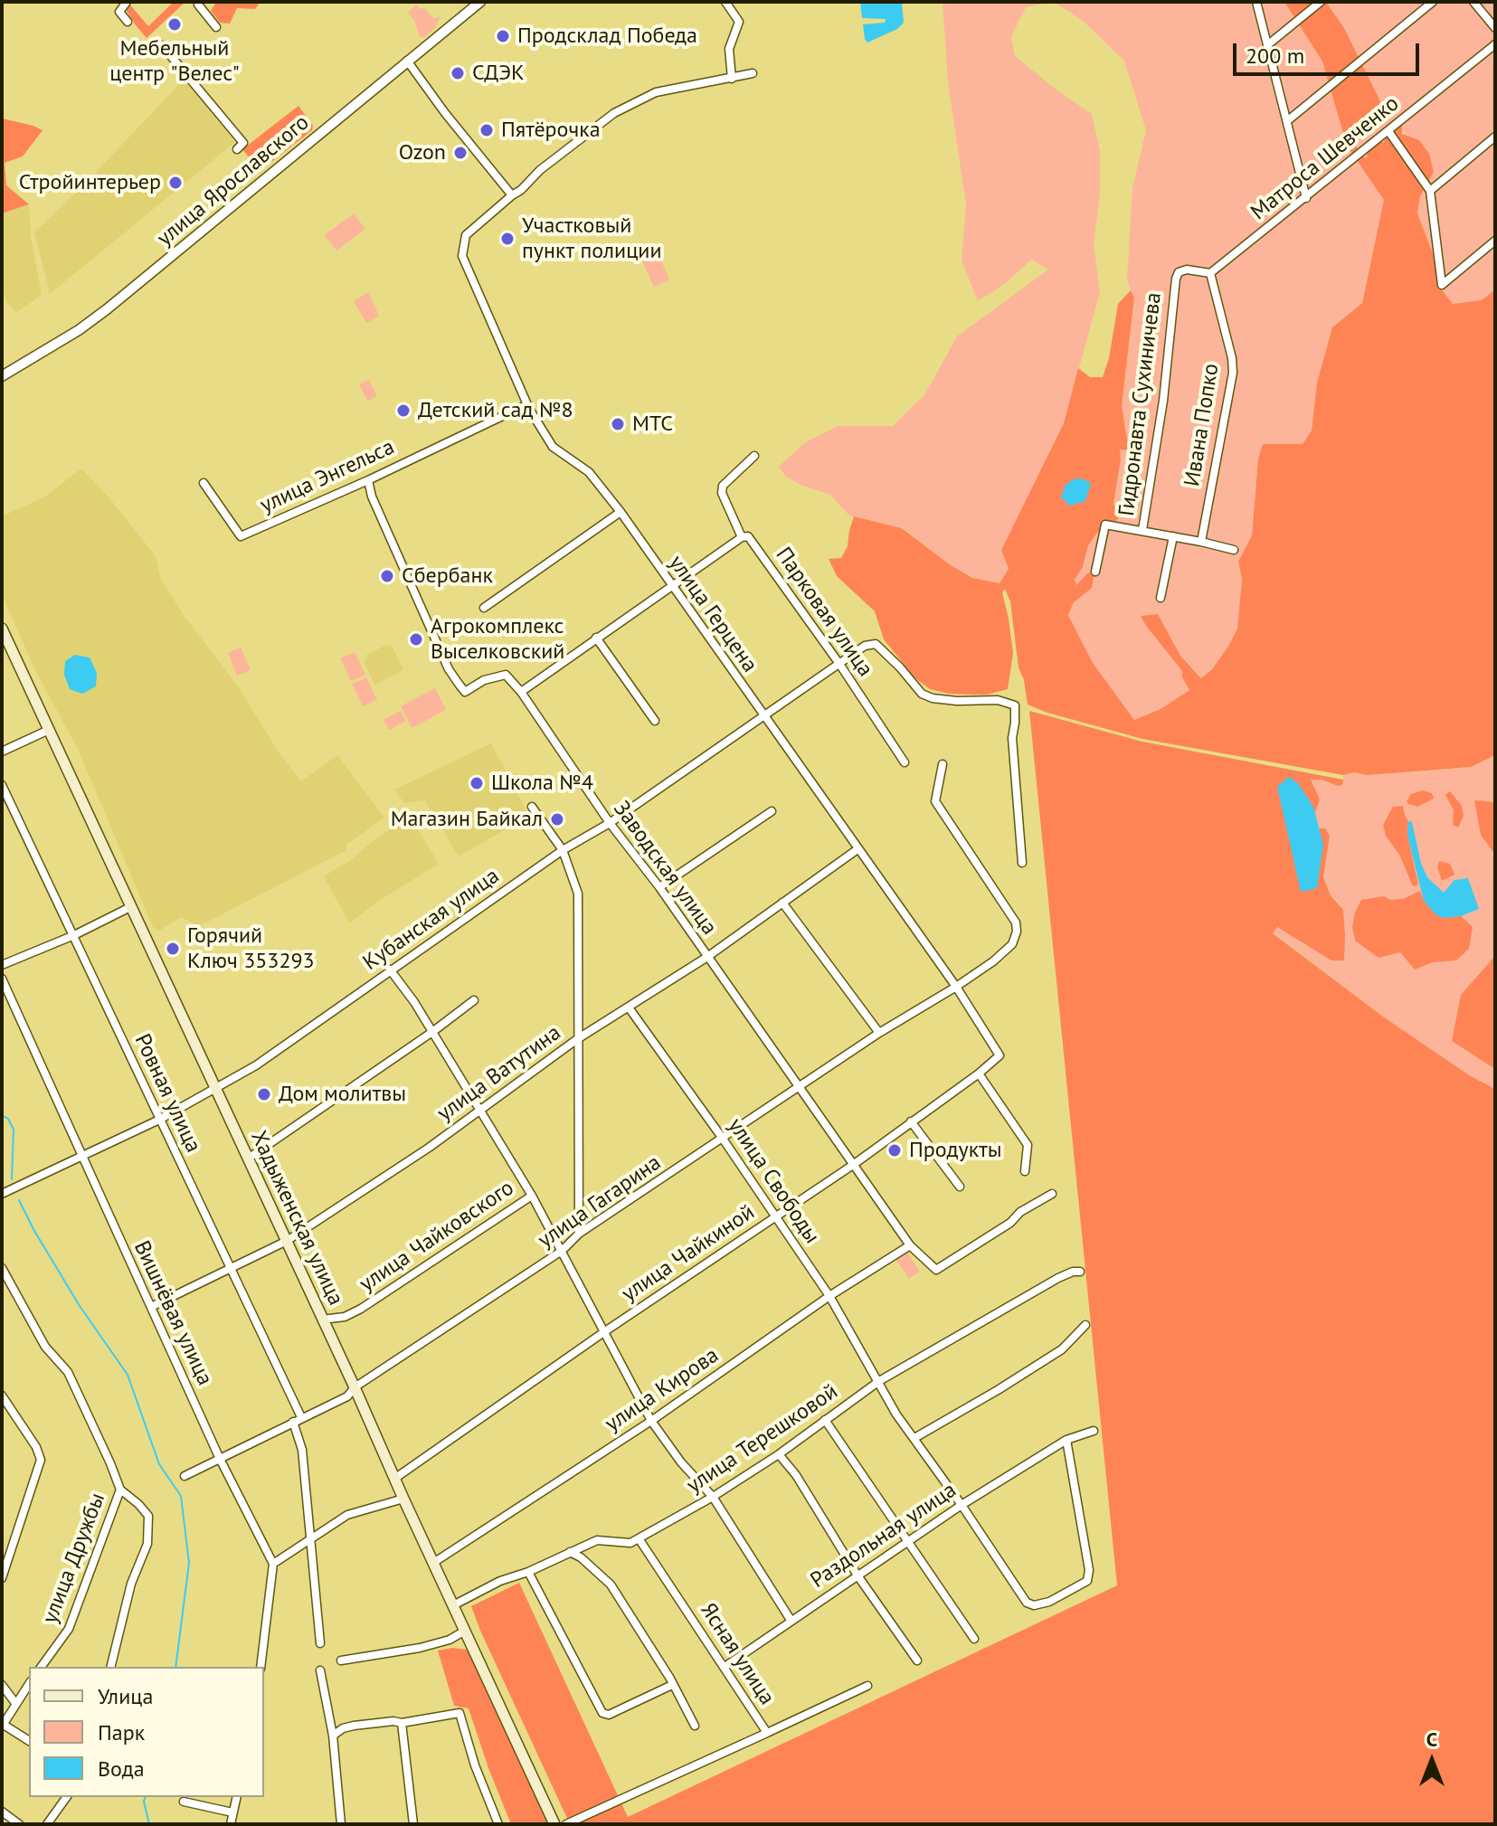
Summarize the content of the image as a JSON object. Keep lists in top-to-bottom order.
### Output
{
  "streets": {
    "main road": ["Хадыженская улица"],
    "street": [
      "Матроса Шевченко",
      "улица Ярославского",
      "Гидронавта Сухиничева",
      "Ивана Попко",
      "улица Энгельса",
      "Парковая улица",
      "улица Герцена",
      "Заводская улица",
      "Кубанская улица",
      "улица Ватутина",
      "Ровная улица",
      "улица Свободы",
      "улица Гагарина",
      "улица Чайковского",
      "улица Чайкиной",
      "Вишнёвая улица",
      "улица Кирова",
      "улица Терешковой",
      "Раздольная улица",
      "улица Дружбы",
      "Ясная улица"
    ]
  },
  "crossings": [
    ["Матроса Шевченко", "Гидронавта Сухиничева"],
    ["Матроса Шевченко", "Ивана Попко"],
    ["Гидронавта Сухиничева", "Ивана Попко"],
    ["улица Энгельса", "улица Герцена"],
    ["улица Энгельса", "Заводская улица"],
    ["Парковая улица", "Кубанская улица"],
    ["улица Герцена", "Кубанская улица"],
    ["улица Герцена", "улица Ватутина"],
    ["улица Герцена", "улица Гагарина"],
    ["улица Герцена", "улица Чайкиной"],
    ["Заводская улица", "Кубанская улица"],
    ["Заводская улица", "улица Ватутина"],
    ["Заводская улица", "улица Гагарина"],
    ["Заводская улица", "улица Чайкиной"],
    ["Заводская улица", "улица Кирова"],
    ["Кубанская улица", "Ровная улица"],
    ["Кубанская улица", "Хадыженская улица"],
    ["Кубанская улица", "Вишнёвая улица"],
    ["улица Ватутина", "Ровная улица"],
    ["улица Ватутина", "улица Свободы"],
    ["улица Ватутина", "Хадыженская улица"],
    ["улица Ватутина", "Вишнёвая улица"],
    ["Ровная улица", "улица Гагарина"],
    ["улица Свободы", "улица Гагарина"],
    ["улица Свободы", "улица Чайкиной"],
    ["улица Свободы", "улица Кирова"],
    ["улица Свободы", "улица Терешковой"],
    ["улица Свободы", "Раздольная улица"],
    ["улица Гагарина", "Хадыженская улица"],
    ["улица Гагарина", "Вишнёвая улица"],
    ["Хадыженская улица", "улица Чайковского"],
    ["Хадыженская улица", "улица Чайкиной"],
    ["Хадыженская улица", "улица Кирова"],
    ["Хадыженская улица", "улица Терешковой"],
    ["улица Терешковой", "Ясная улица"],
    ["Раздольная улица", "Ясная улица"]
  ],
  "places": [
    "Мебельный центр \"Велес\"",
    "Продсклад Победа",
    "СДЭК",
    "Пятёрочка",
    "Ozon",
    "Стройинтерьер",
    "Участковый пункт полиции",
    "Детский сад №8",
    "МТС",
    "Сбербанк",
    "Агрокомплекс Выселковский",
    "Школа №4",
    "Магазин Байкал",
    "Горячий Ключ 353293",
    "Дом молитвы",
    "Продукты"
  ],
  "legend": ["Улица", "Парк", "Вода"],
  "scale_bar": "200 m",
  "north": "top"
}
